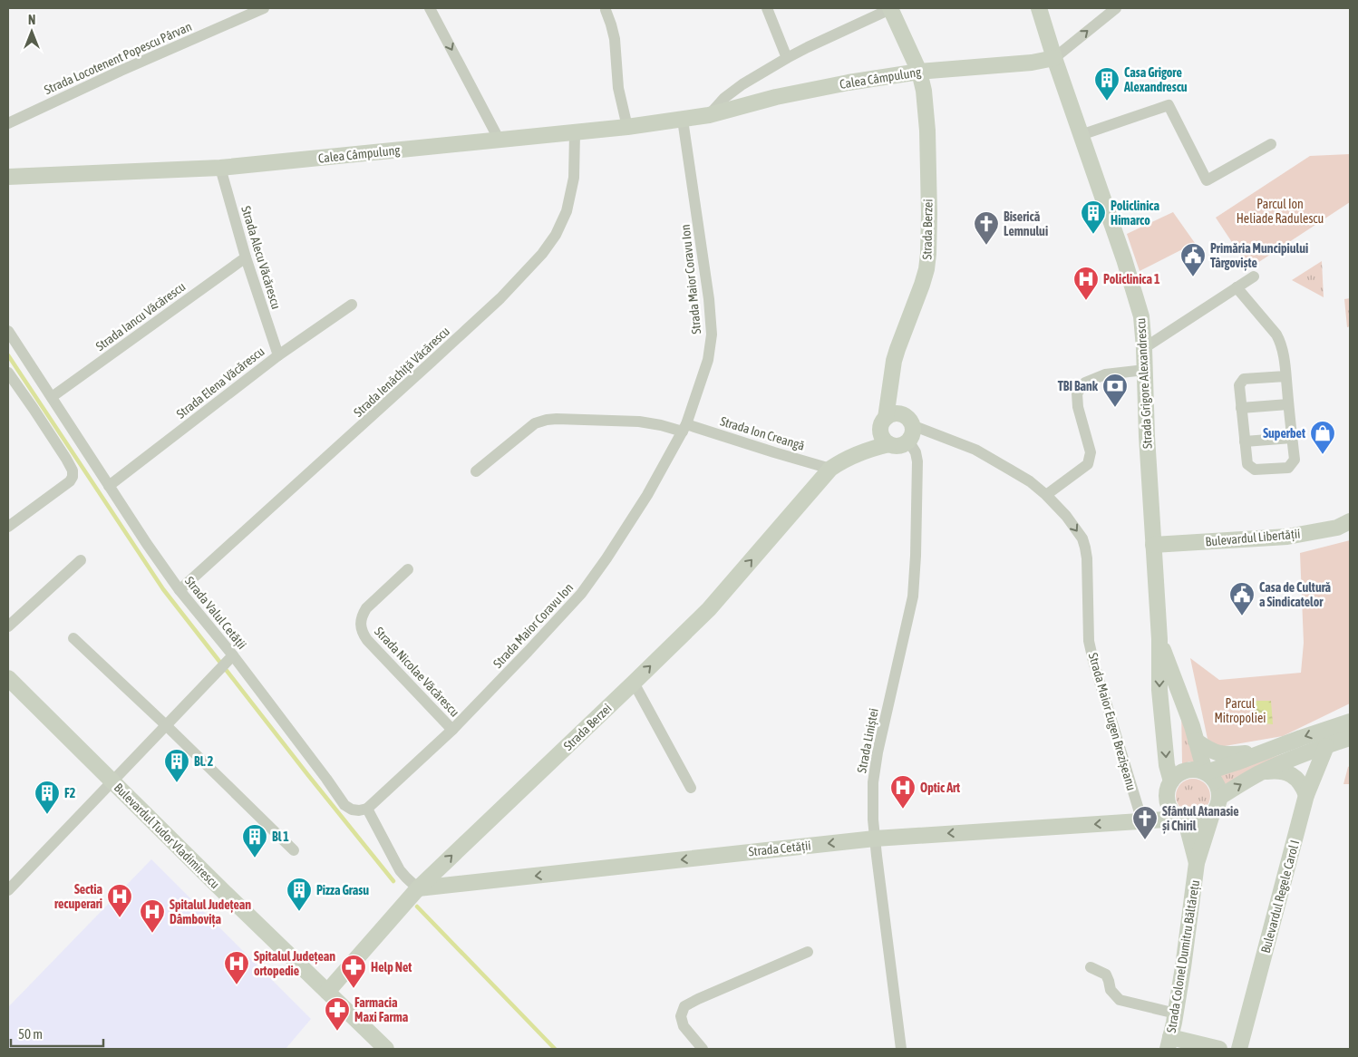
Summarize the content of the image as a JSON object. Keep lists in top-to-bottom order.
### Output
{
  "streets": {
    "street": [
      "Strada Locotenent Popescu Pârvan",
      "Calea Câmpulung",
      "Strada Berzei",
      "Strada Alecu Văcărescu",
      "Strada Maior Coravu Ion",
      "Strada Iancu Văcărescu",
      "Strada Ienăchiță Văcărescu",
      "Strada Elena Văcărescu",
      "Strada Grigore Alexandrescu",
      "Strada Ion Creangă",
      "Bulevardul Libertății",
      "Strada Valul Cetății",
      "Strada Nicolae Văcărescu",
      "Strada Maior Eugen Brezișeanu",
      "Strada Liniștei",
      "Bulevardul Tudor Vladimirescu",
      "Strada Cetății",
      "Bulevardul Regele Carol I",
      "Strada Colonel Dumitru Băltărețu"
    ]
  },
  "crossings": [
    ["Calea Câmpulung", "Strada Berzei"],
    ["Calea Câmpulung", "Strada Alecu Văcărescu"],
    ["Calea Câmpulung", "Strada Maior Coravu Ion"],
    ["Calea Câmpulung", "Strada Ienăchiță Văcărescu"],
    ["Calea Câmpulung", "Strada Grigore Alexandrescu"],
    ["Strada Berzei", "Strada Ion Creangă"],
    ["Strada Berzei", "Strada Maior Eugen Brezișeanu"],
    ["Strada Berzei", "Strada Liniștei"],
    ["Strada Berzei", "Bulevardul Tudor Vladimirescu"],
    ["Strada Berzei", "Strada Cetății"],
    ["Strada Alecu Văcărescu", "Strada Iancu Văcărescu"],
    ["Strada Alecu Văcărescu", "Strada Elena Văcărescu"],
    ["Strada Maior Coravu Ion", "Strada Ion Creangă"],
    ["Strada Maior Coravu Ion", "Strada Valul Cetății"],
    ["Strada Maior Coravu Ion", "Strada Nicolae Văcărescu"],
    ["Strada Iancu Văcărescu", "Strada Valul Cetății"],
    ["Strada Ienăchiță Văcărescu", "Strada Valul Cetății"],
    ["Strada Elena Văcărescu", "Strada Valul Cetății"],
    ["Strada Grigore Alexandrescu", "Bulevardul Libertății"],
    ["Strada Grigore Alexandrescu", "Strada Cetății"],
    ["Strada Grigore Alexandrescu", "Strada Colonel Dumitru Băltărețu"],
    ["Strada Maior Eugen Brezișeanu", "Strada Liniștei"],
    ["Strada Maior Eugen Brezișeanu", "Strada Cetății"],
    ["Strada Liniștei", "Strada Cetății"],
    ["Strada Cetății", "Strada Colonel Dumitru Băltărețu"]
  ],
  "one_way": ["Strada Berzei", "Strada Maior Eugen Brezișeanu", "Strada Cetății"],
  "parks": ["Parcul Ion Heliade Radulescu", "Parcul Mitropoliei"],
  "places": {
    "building": [
      "Casa Grigore Alexandrescu",
      "Policlinica Himarco",
      "Bl. 2",
      "F2",
      "Bl 1",
      "Pizza Grasu"
    ],
    "church": ["Biserică Lemnului", "Sfântul Atanasie și Chiril"],
    "public building": ["Primăria Muncipiului Târgoviște", "Casa de Cultură a Sindicatelor"],
    "hospital": [
      "Policlinica 1",
      "Optic Art",
      "Sectia recuperari",
      "Spitalul Județean Dâmbovița",
      "Spitalul Județean ortopedie"
    ],
    "bank": ["TBI Bank"],
    "shop": ["Superbet"],
    "pharmacy": ["Help Net", "Farmacia Maxi Farma"]
  },
  "scale_bar": "50 m",
  "north": "top"
}
